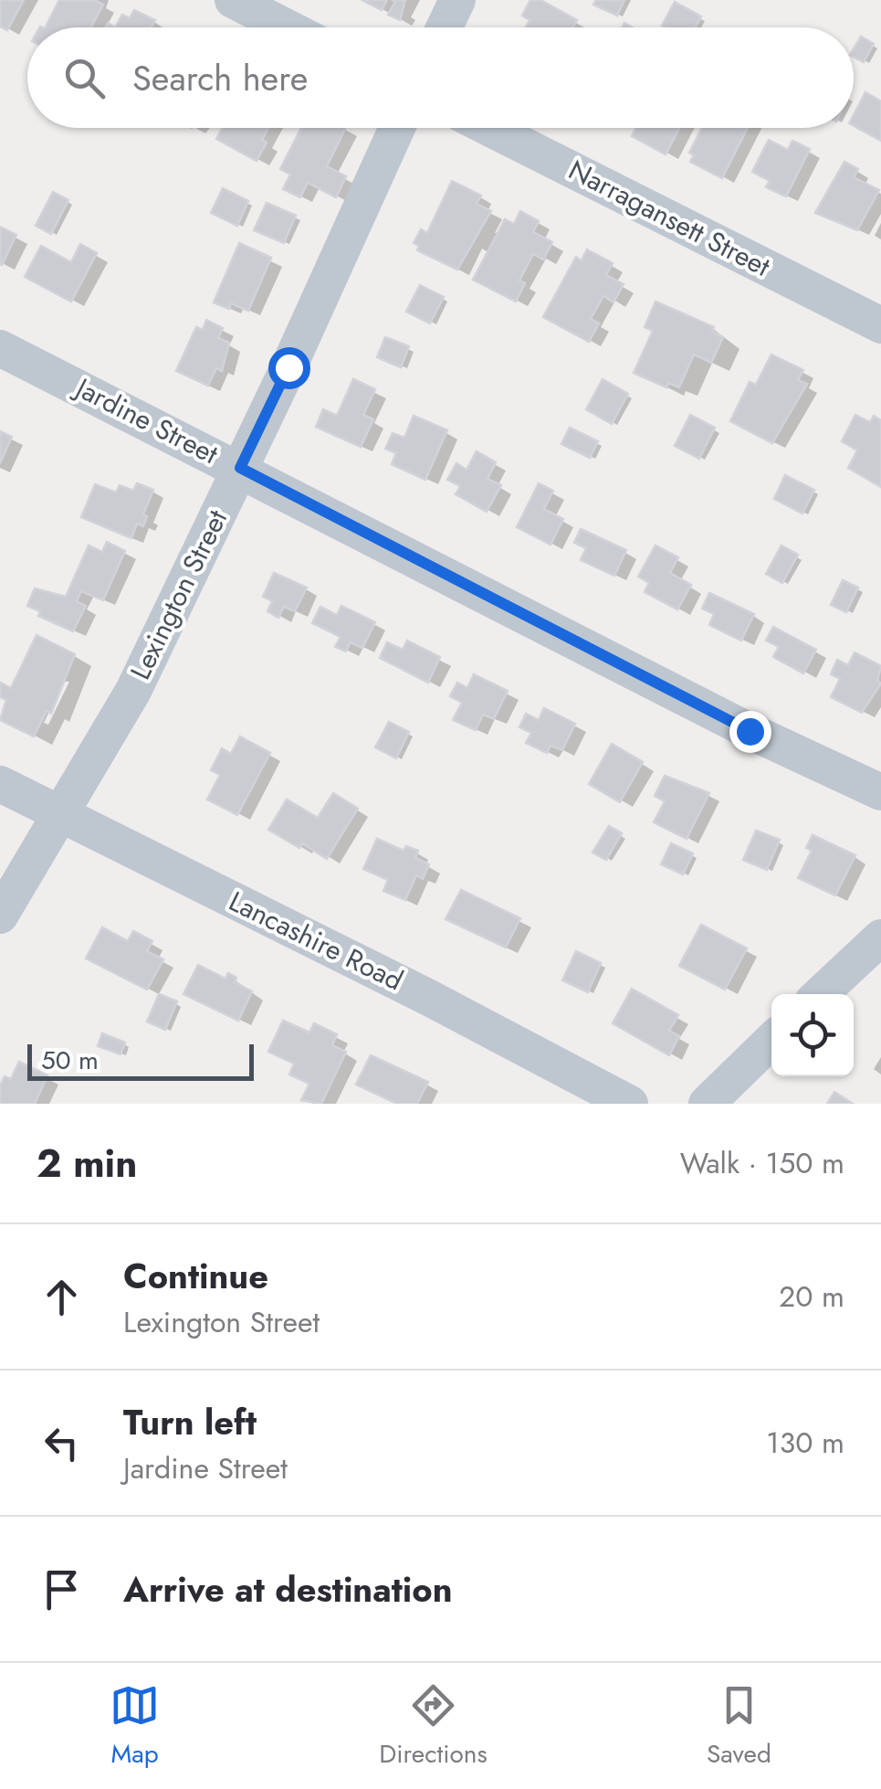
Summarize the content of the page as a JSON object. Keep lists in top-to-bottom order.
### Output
{
  "streets": {
    "street": [
      "Narragansett Street",
      "Jardine Street",
      "Lexington Street",
      "Lancashire Road"
    ]
  },
  "crossings": [
    ["Jardine Street", "Lexington Street"],
    ["Lexington Street", "Lancashire Road"]
  ],
  "scale_bar": "50 m",
  "page": {
    "search": "Search here",
    "scale": "50 m",
    "heading": ["2 min", "Walk · 150 m"],
    "list": [
      ["Continue", "Lexington Street", "20 m"],
      ["Turn left", "Jardine Street", "130 m"],
      "Arrive at destination"
    ],
    "nav": ["Map", "Directions", "Saved"]
  }
}
